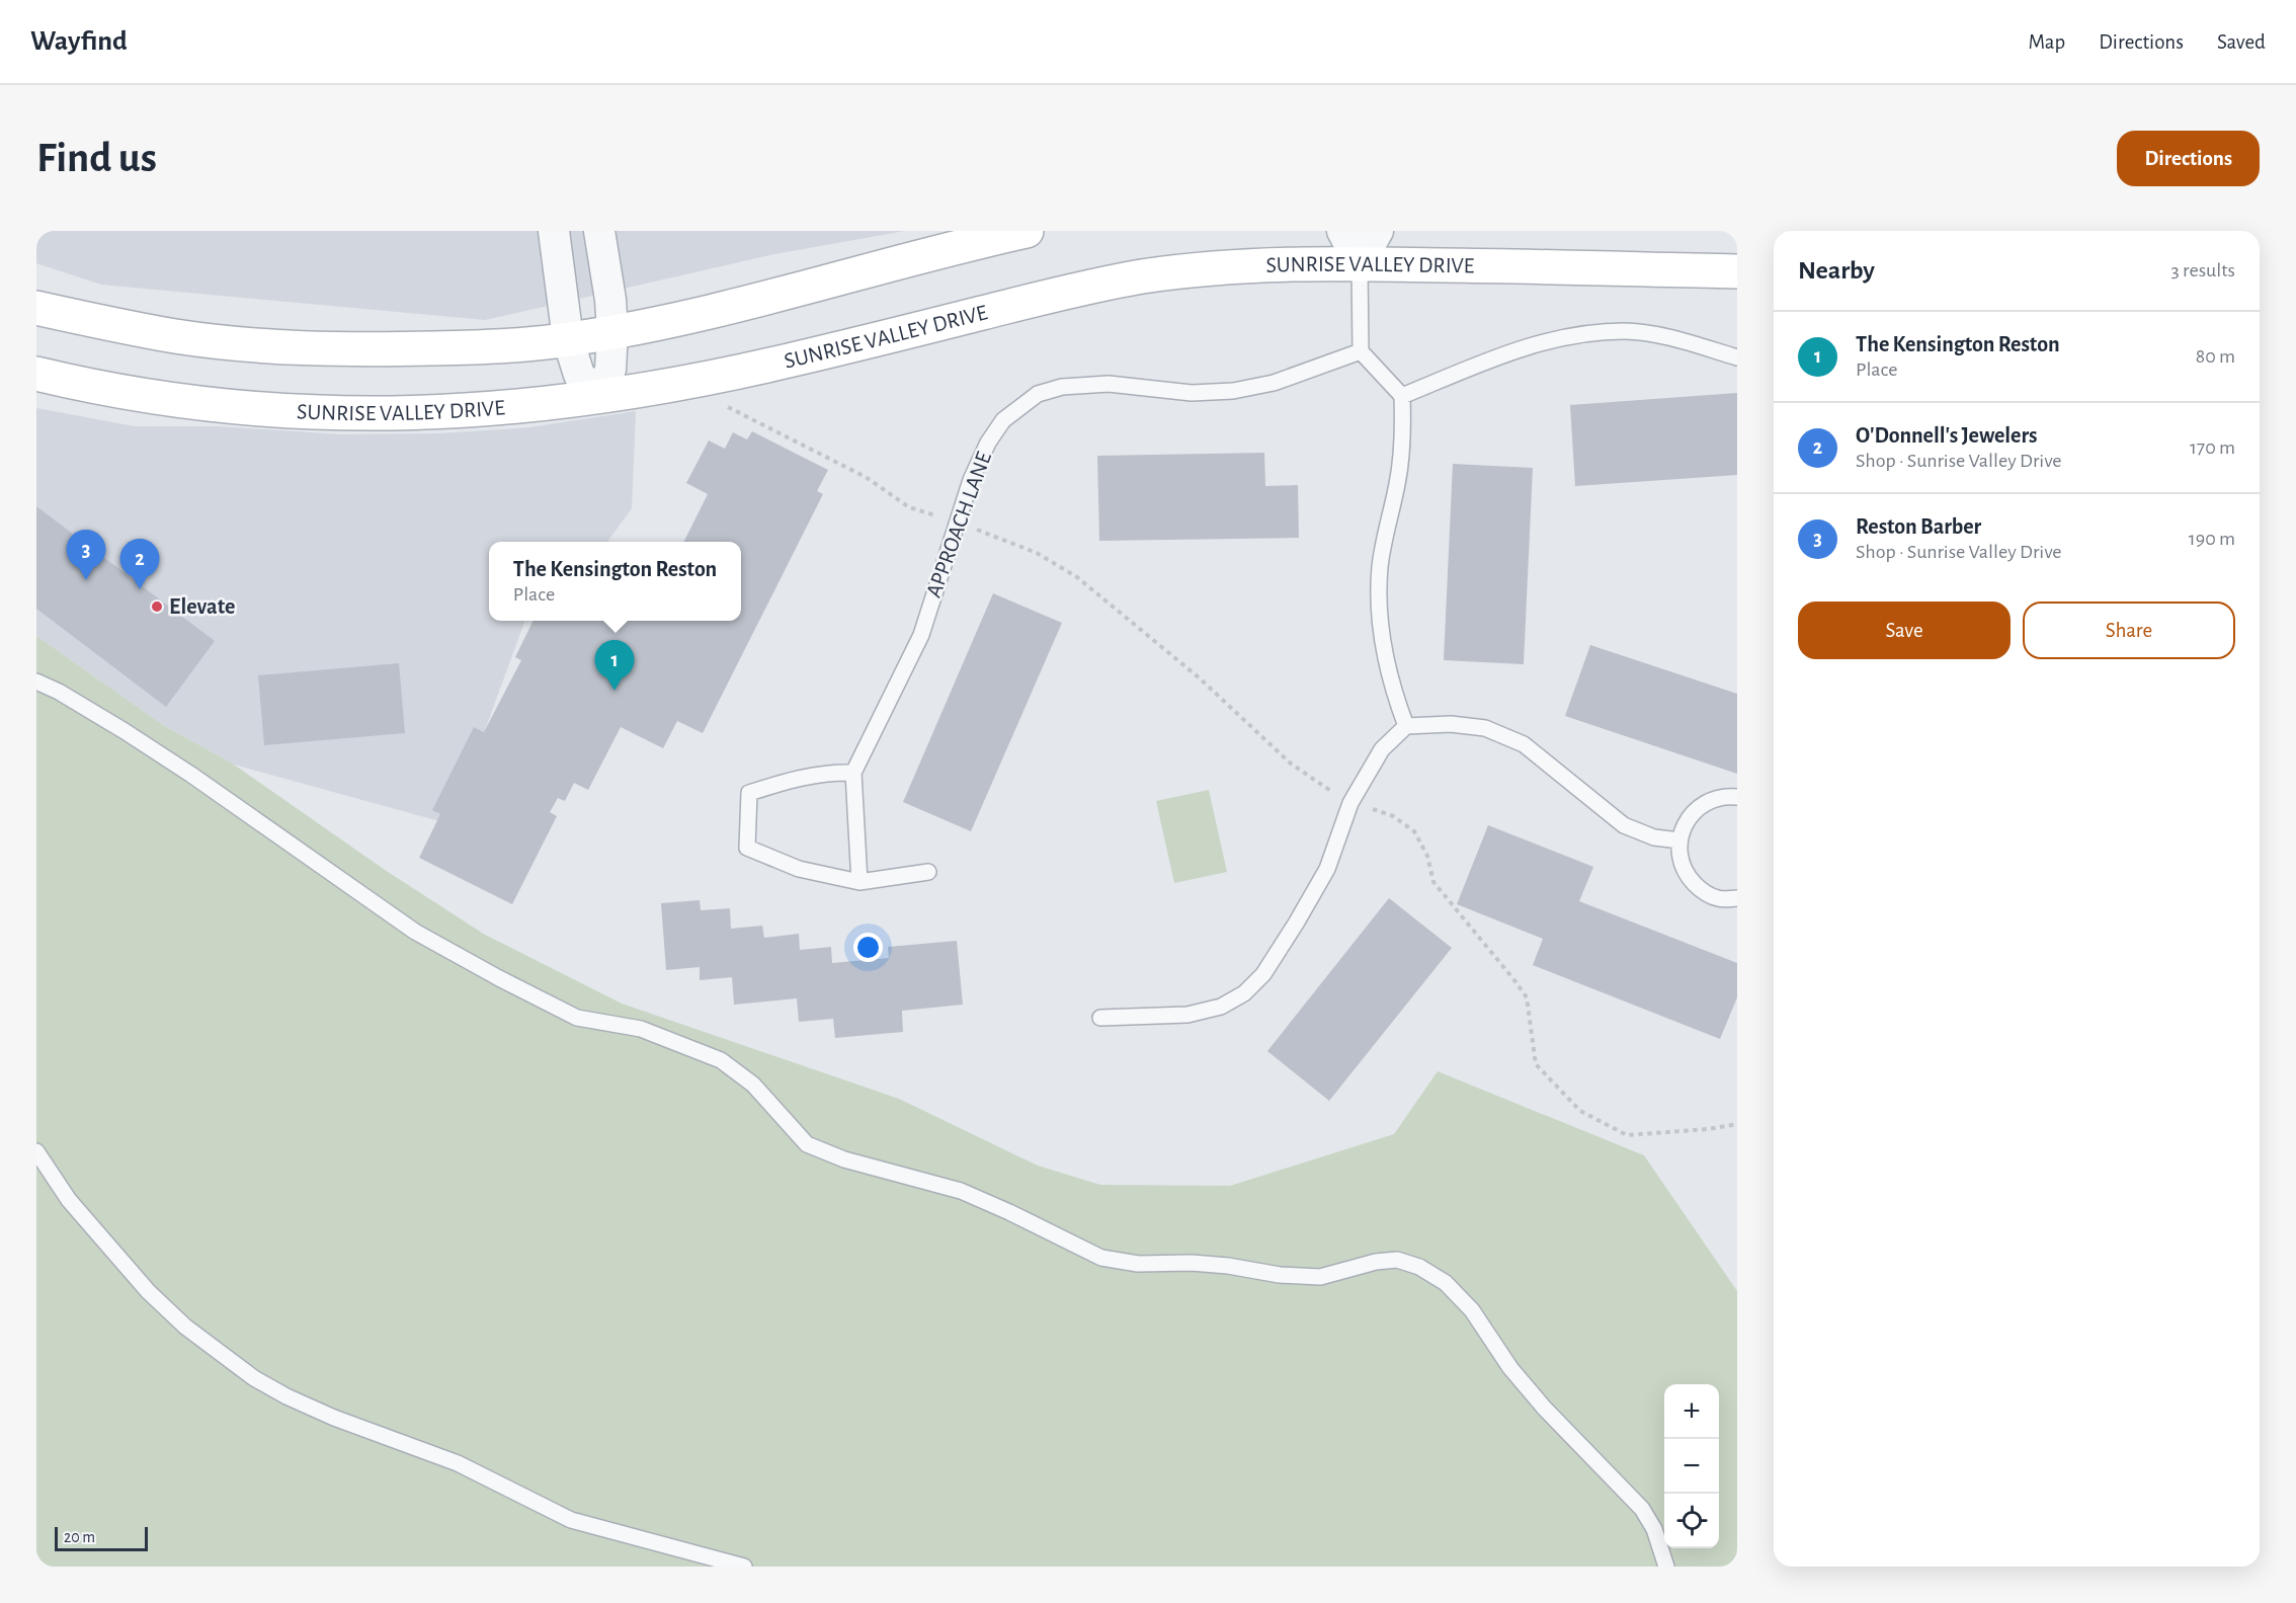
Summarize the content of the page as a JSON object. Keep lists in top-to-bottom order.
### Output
{
  "streets": {
    "main road": ["SUNRISE VALLEY DRIVE"],
    "lane": ["APPROACH LANE"]
  },
  "places": ["Elevate"],
  "scale_bar": "20 m",
  "page": {
    "header": "Wayfind",
    "nav": ["Map", "Directions", "Saved"],
    "buttons": [
      "Directions",
      ["Save", "Share"]
    ],
    "title": "Find us",
    "heading": ["Nearby", "3 results"],
    "list": [
      {
        "mark": "1",
        "name": "The Kensington Reston",
        "note": "Place",
        "value": "80 m"
      },
      {
        "mark": "2",
        "name": "O'Donnell's Jewelers",
        "note": "Shop · Sunrise Valley Drive",
        "value": "170 m"
      },
      {
        "mark": "3",
        "name": "Reston Barber",
        "note": "Shop · Sunrise Valley Drive",
        "value": "190 m"
      }
    ],
    "pins": ["3", "2", "1"],
    "popup": ["The Kensington Reston", "Place"],
    "map_buttons": ["+", "−"],
    "scale": "20 m"
  }
}
